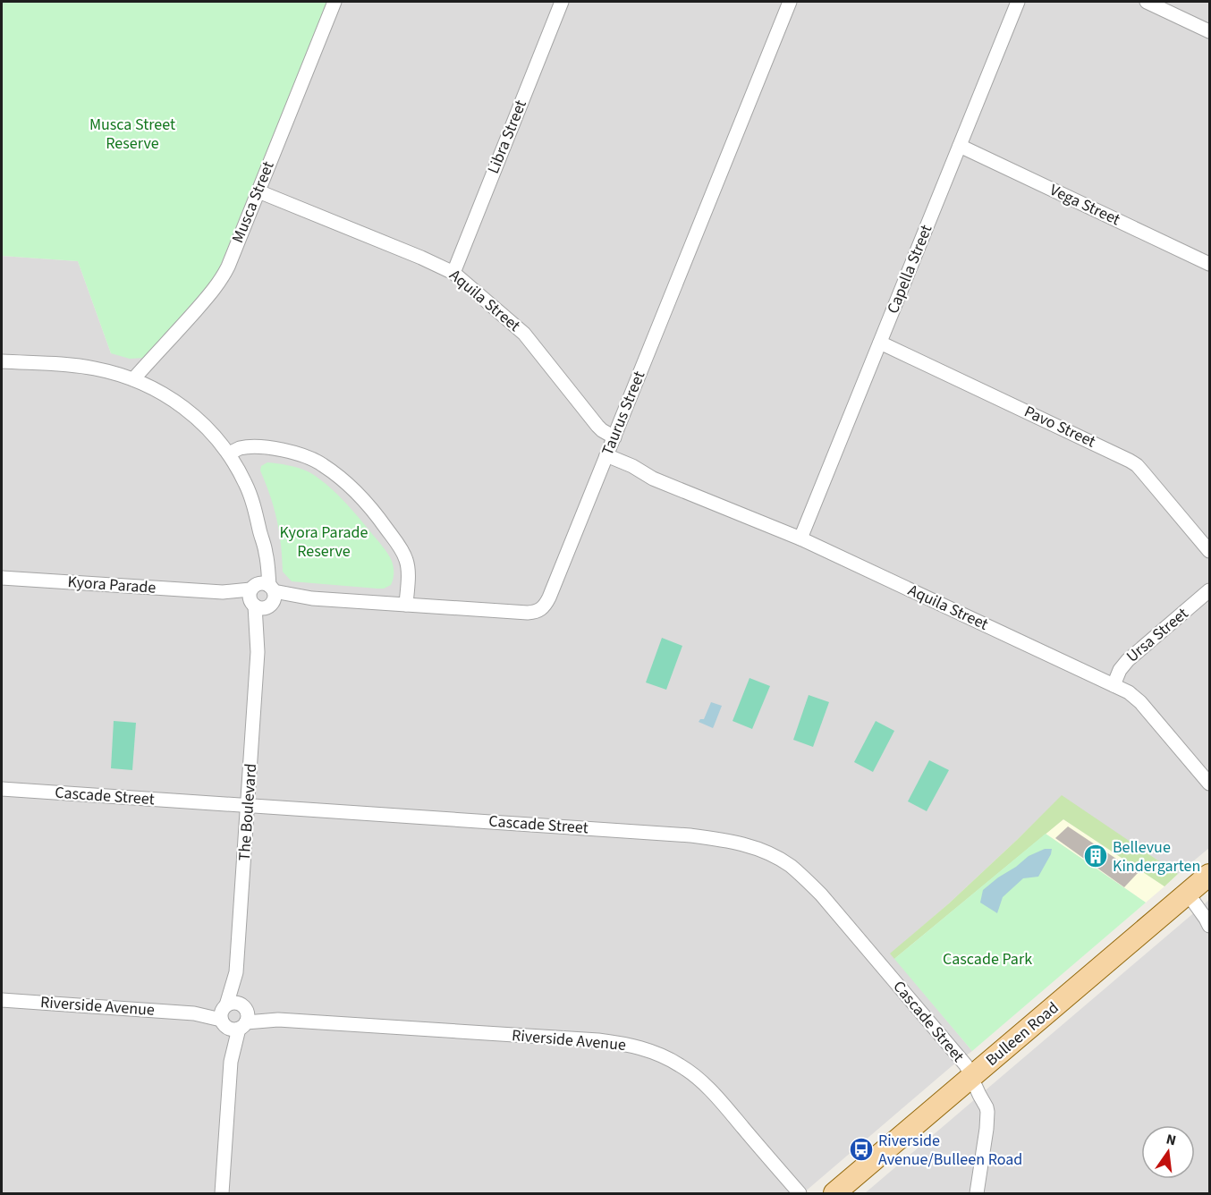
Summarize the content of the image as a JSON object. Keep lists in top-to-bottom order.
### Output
{
  "streets": {
    "main road": ["Bulleen Road"],
    "street": [
      "Libra Street",
      "Musca Street",
      "Vega Street",
      "Capella Street",
      "Aquila Street",
      "Taurus Street",
      "Pavo Street",
      "Kyora Parade",
      "Ursa Street",
      "Cascade Street",
      "The Boulevard",
      "Riverside Avenue"
    ]
  },
  "crossings": [
    ["Libra Street", "Aquila Street"],
    ["Musca Street", "Aquila Street"],
    ["Musca Street", "The Boulevard"],
    ["Vega Street", "Capella Street"],
    ["Capella Street", "Aquila Street"],
    ["Capella Street", "Pavo Street"],
    ["Aquila Street", "Taurus Street"],
    ["Aquila Street", "Ursa Street"],
    ["Taurus Street", "Kyora Parade"],
    ["Taurus Street", "The Boulevard"],
    ["Kyora Parade", "The Boulevard"],
    ["Cascade Street", "The Boulevard"],
    ["Cascade Street", "Bulleen Road"],
    ["The Boulevard", "Riverside Avenue"]
  ],
  "parks": ["Musca Street Reserve", "Kyora Parade Reserve", "Cascade Park"],
  "places": {
    "building": ["Bellevue Kindergarten"],
    "bus stop": ["Riverside Avenue/Bulleen Road"]
  },
  "north": "top"
}
